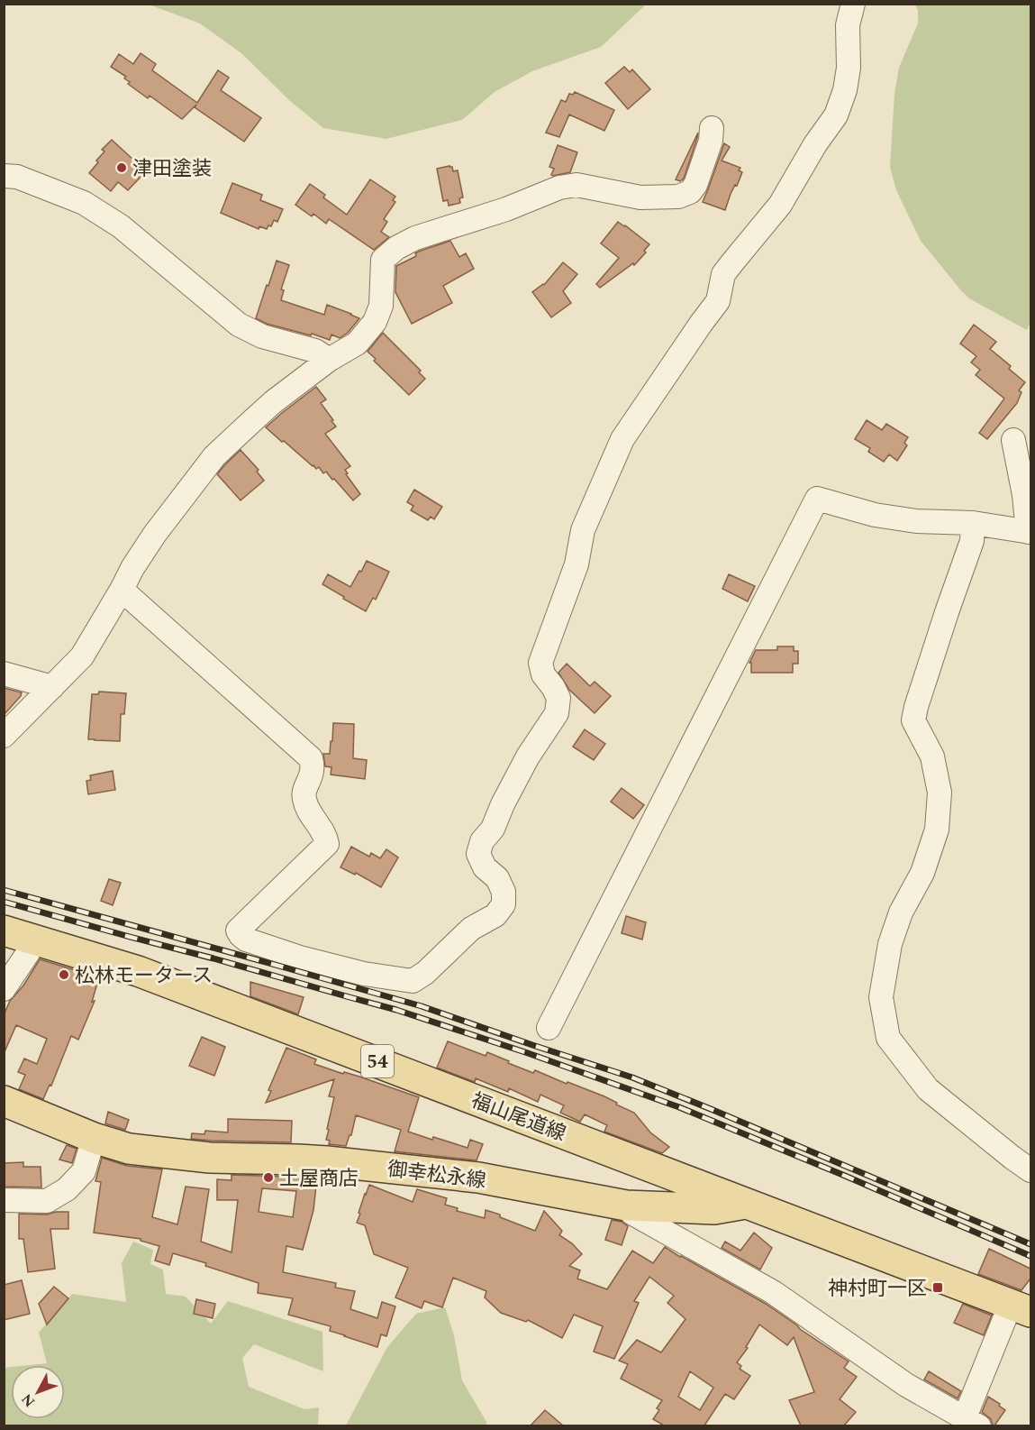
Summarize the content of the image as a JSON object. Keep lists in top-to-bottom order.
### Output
{
  "streets": {
    "main road": ["54", "福山尾道線", "御幸松永線"]
  },
  "crossings": [
    ["福山尾道線", "御幸松永線"]
  ],
  "places": {
    "other": ["津田塗装", "松林モータース", "土屋商店"],
    "transit": ["神村町一区"]
  },
  "north": "bottom left"
}
